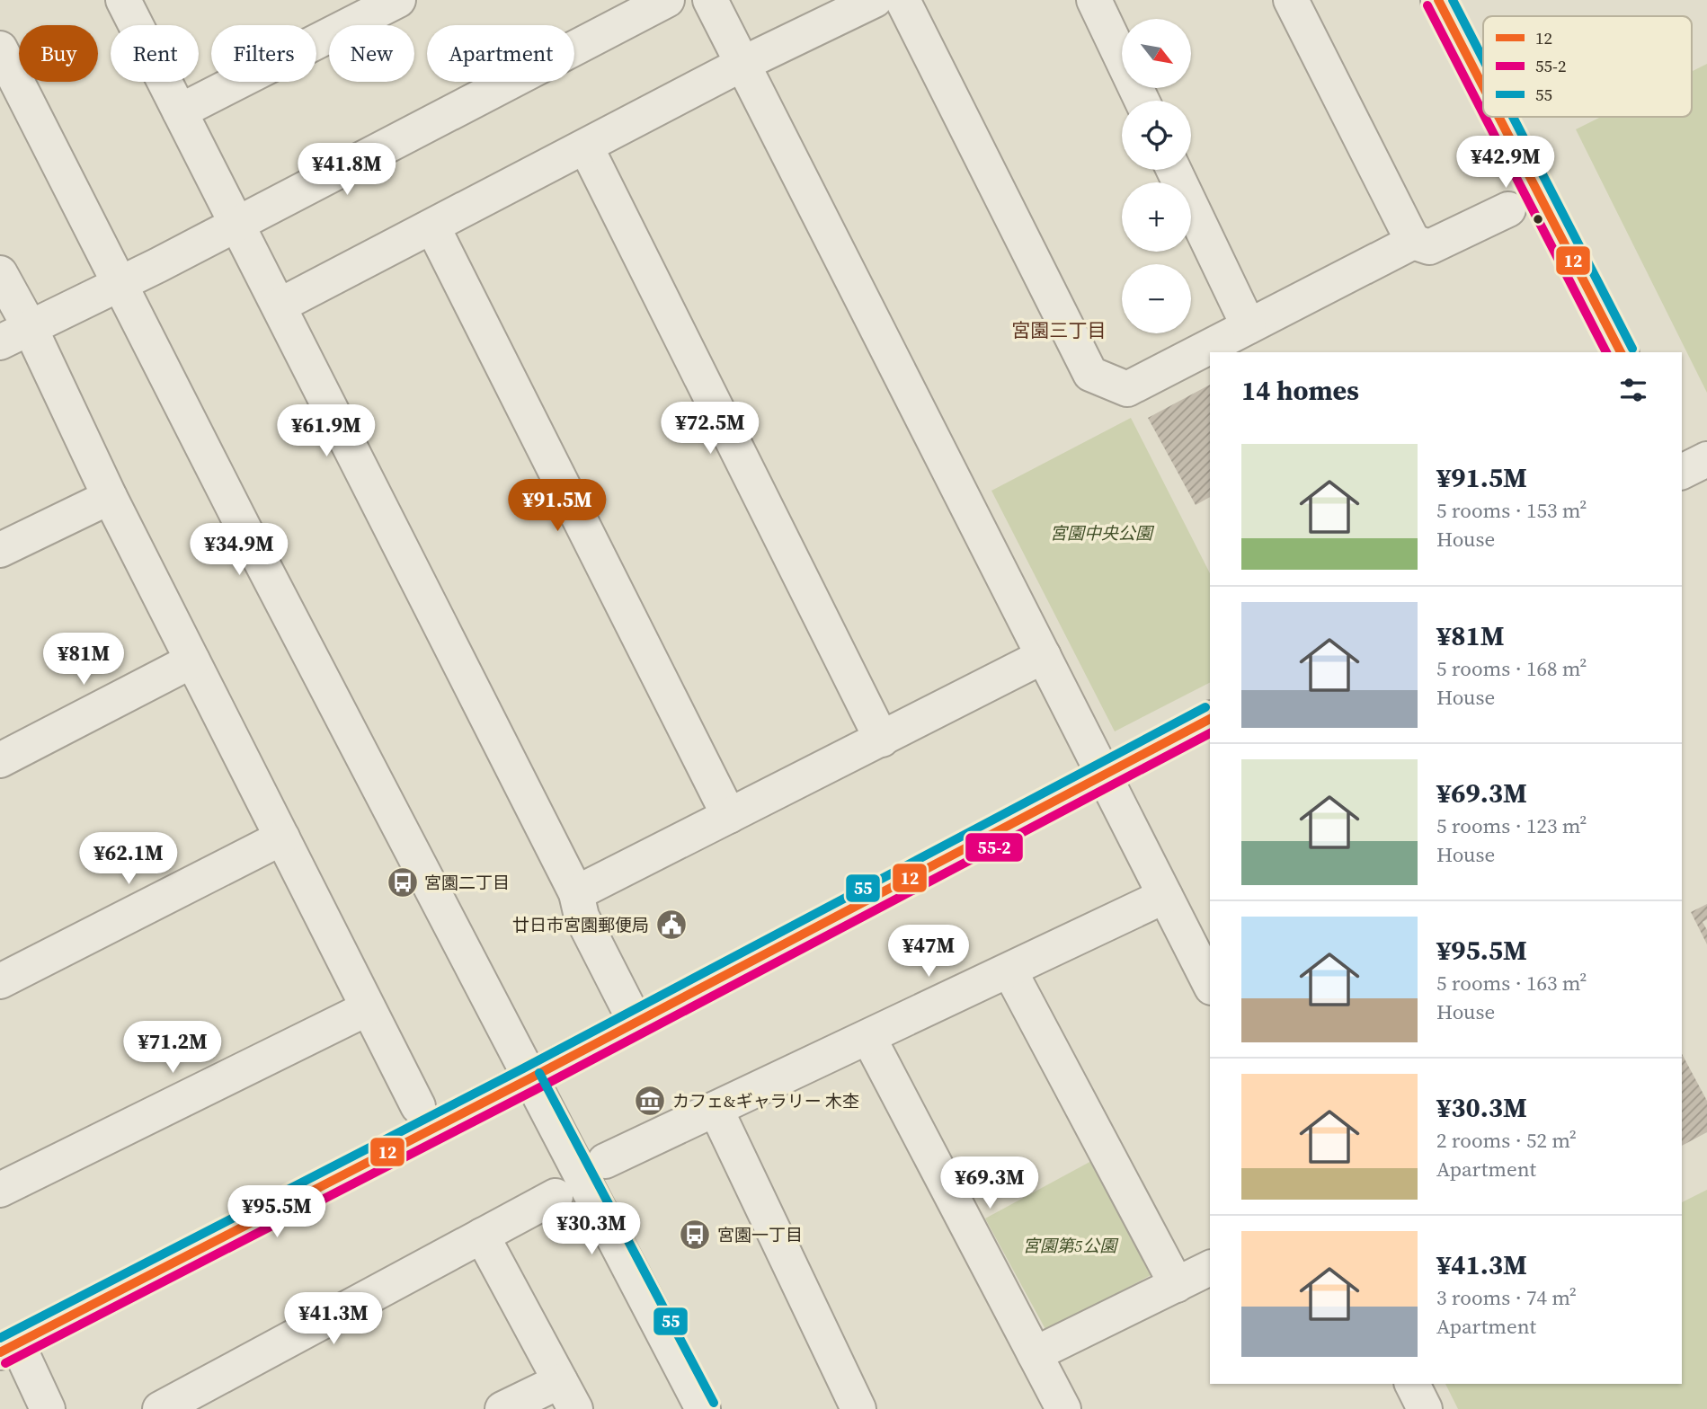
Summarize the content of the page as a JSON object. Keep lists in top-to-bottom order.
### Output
{
  "districts": ["宮園三丁目"],
  "parks": ["宮園中央公園", "宮園第5公園"],
  "places": {
    "bus stop": ["宮園二丁目", "宮園一丁目"],
    "public building": ["廿日市宮園郵便局"],
    "museum": ["カフェ&ギャラリー 木杢"]
  },
  "lines": ["transit line 12", "transit line 55", "transit line 55-2"],
  "legend": ["12", "55-2", "55"],
  "north": "bottom right",
  "page": {
    "map_buttons": ["+", "−"],
    "chip": [
      "Buy",
      "Rent",
      "Filters",
      "New",
      "Apartment"
    ],
    "price": [
      "¥42.9M",
      "¥41.8M",
      "¥72.5M",
      "¥61.9M",
      "¥91.5M",
      "¥34.9M",
      "¥81M",
      "¥62.1M",
      "¥47M",
      "¥71.2M",
      "¥69.3M",
      "¥95.5M",
      "¥30.3M",
      "¥41.3M"
    ],
    "heading": "14 homes",
    "list": [
      {
        "name": "¥91.5M",
        "note": "5 rooms · 153 m² · House"
      },
      {
        "name": "¥81M",
        "note": "5 rooms · 168 m² · House"
      },
      {
        "name": "¥69.3M",
        "note": "5 rooms · 123 m² · House"
      },
      {
        "name": "¥95.5M",
        "note": "5 rooms · 163 m² · House"
      },
      {
        "name": "¥30.3M",
        "note": "2 rooms · 52 m² · Apartment"
      },
      {
        "name": "¥41.3M",
        "note": "3 rooms · 74 m² · Apartment"
      }
    ]
  }
}
